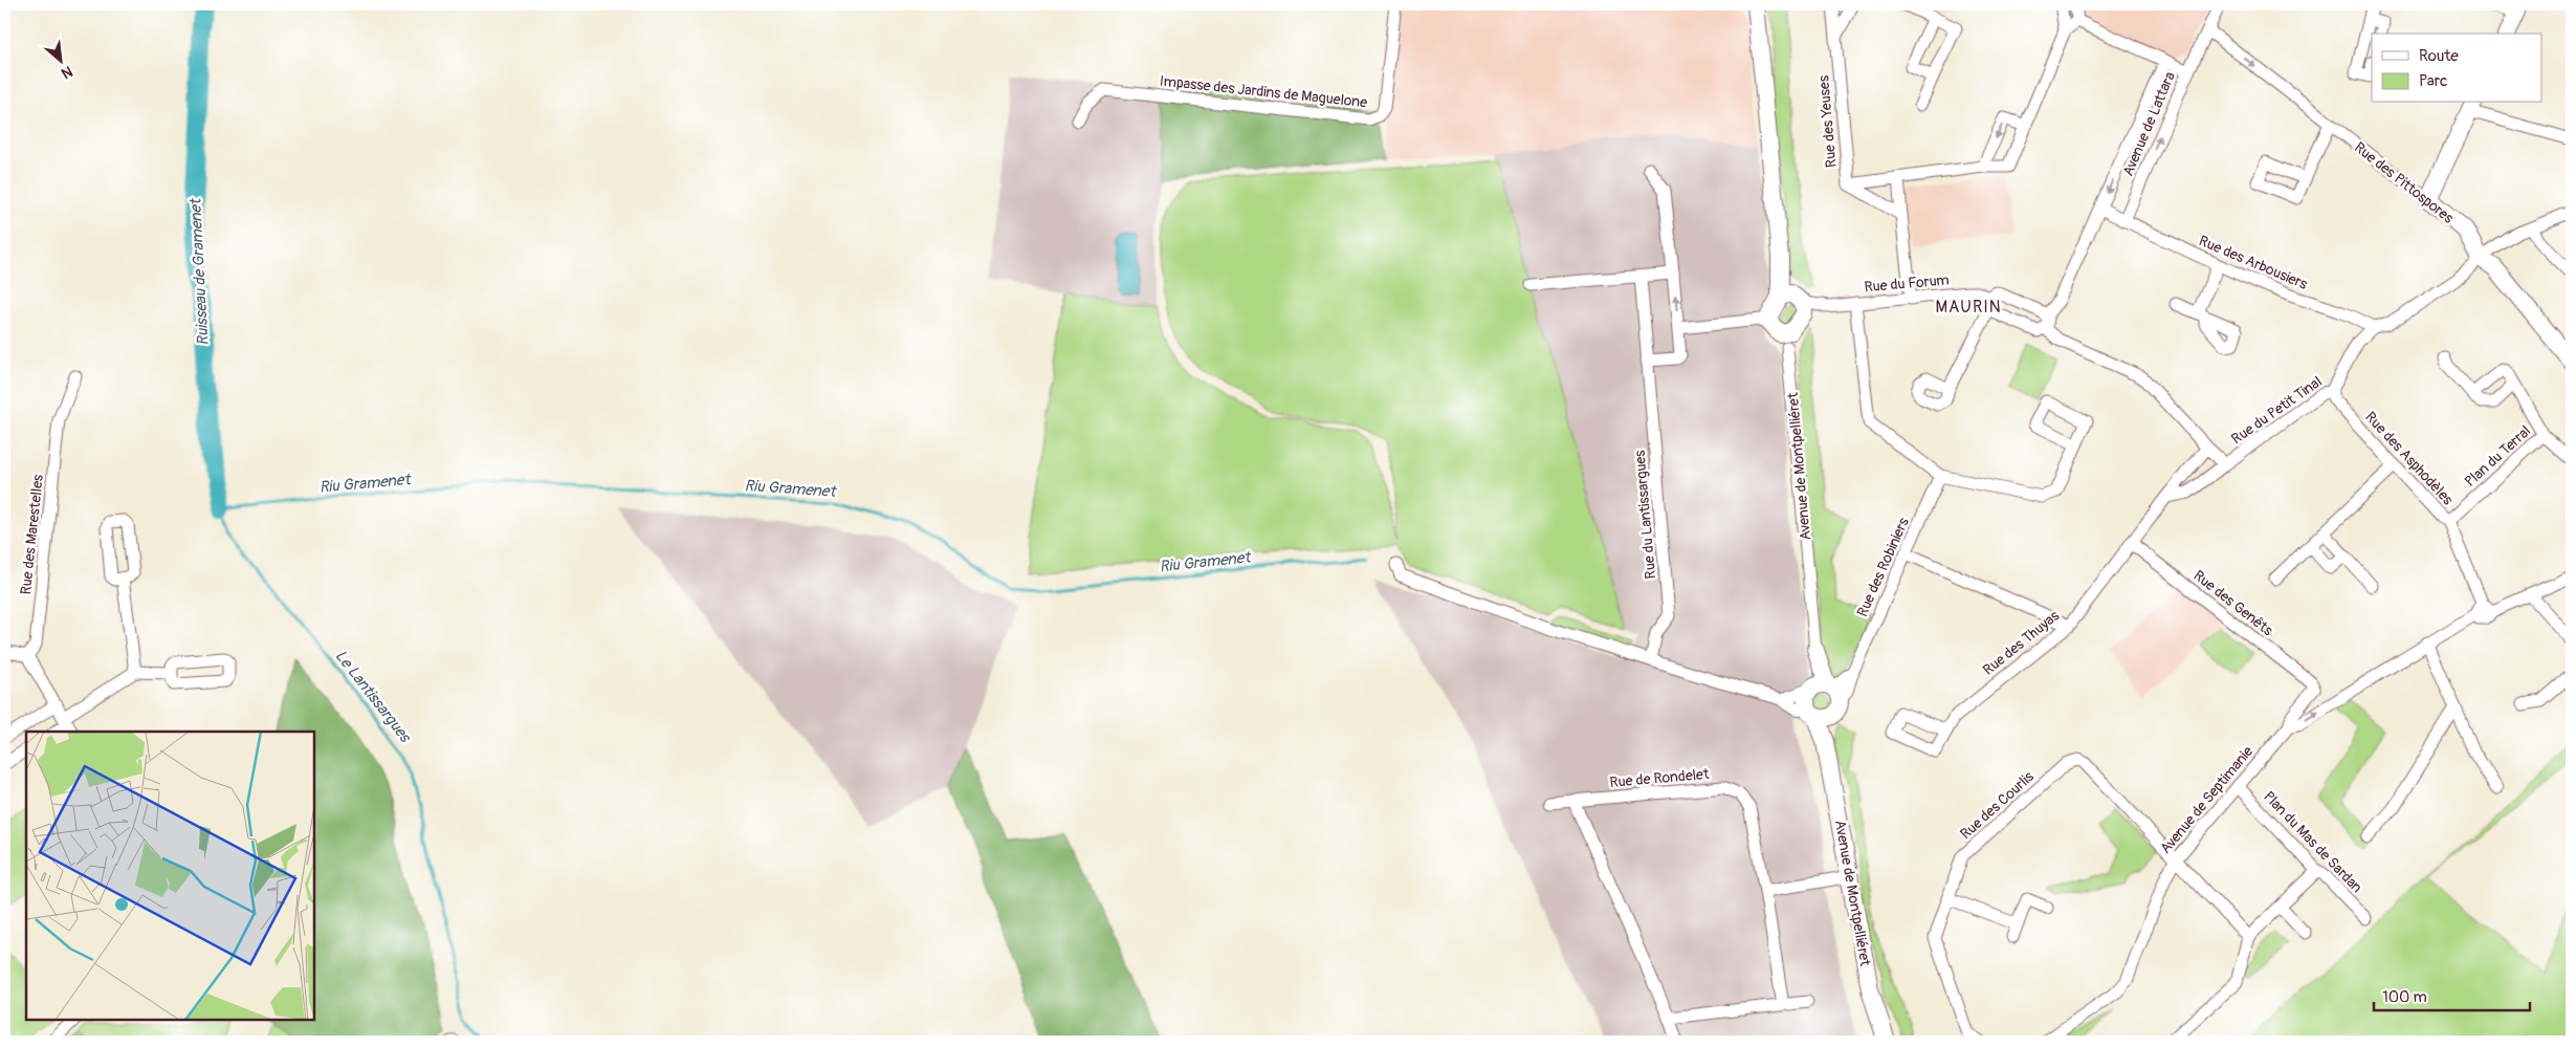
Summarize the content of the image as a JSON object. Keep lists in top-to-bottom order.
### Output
{
  "streets": {
    "street": [
      "Impasse des Jardins de Maguelone",
      "Rue des Yeuses",
      "Avenue de Lattara",
      "Rue des Pittospores",
      "Rue des Arbousiers",
      "Rue du Forum",
      "Rue du Petit Tinal",
      "Plan du Terral",
      "Rue des Asphodèles",
      "Avenue de Montpelliéret",
      "Rue du Lantissargues",
      "Rue des Marestelles",
      "Rue des Robiniers",
      "Rue des Genêts",
      "Rue des Thuyas",
      "Rue de Rondelet",
      "Avenue de Septimanie",
      "Rue des Courlis",
      "Plan du Mas de Sardan"
    ]
  },
  "crossings": [
    ["Avenue de Lattara", "Rue des Arbousiers"],
    ["Rue des Pittospores", "Rue du Petit Tinal"],
    ["Rue des Arbousiers", "Rue du Petit Tinal"],
    ["Rue du Petit Tinal", "Rue des Asphodèles"],
    ["Plan du Terral", "Rue des Asphodèles"],
    ["Rue des Asphodèles", "Avenue de Septimanie"],
    ["Avenue de Montpelliéret", "Rue des Robiniers"],
    ["Rue des Genêts", "Rue des Thuyas"],
    ["Rue des Genêts", "Avenue de Septimanie"],
    ["Avenue de Septimanie", "Rue des Courlis"],
    ["Avenue de Septimanie", "Plan du Mas de Sardan"]
  ],
  "districts": ["MAURIN"],
  "water": ["Ruisseau de Gramenet", "Riu Gramenet", "Le Lantissargues"],
  "legend": ["Route", "Parc"],
  "scale_bar": "100 m",
  "north": "bottom right"
}
